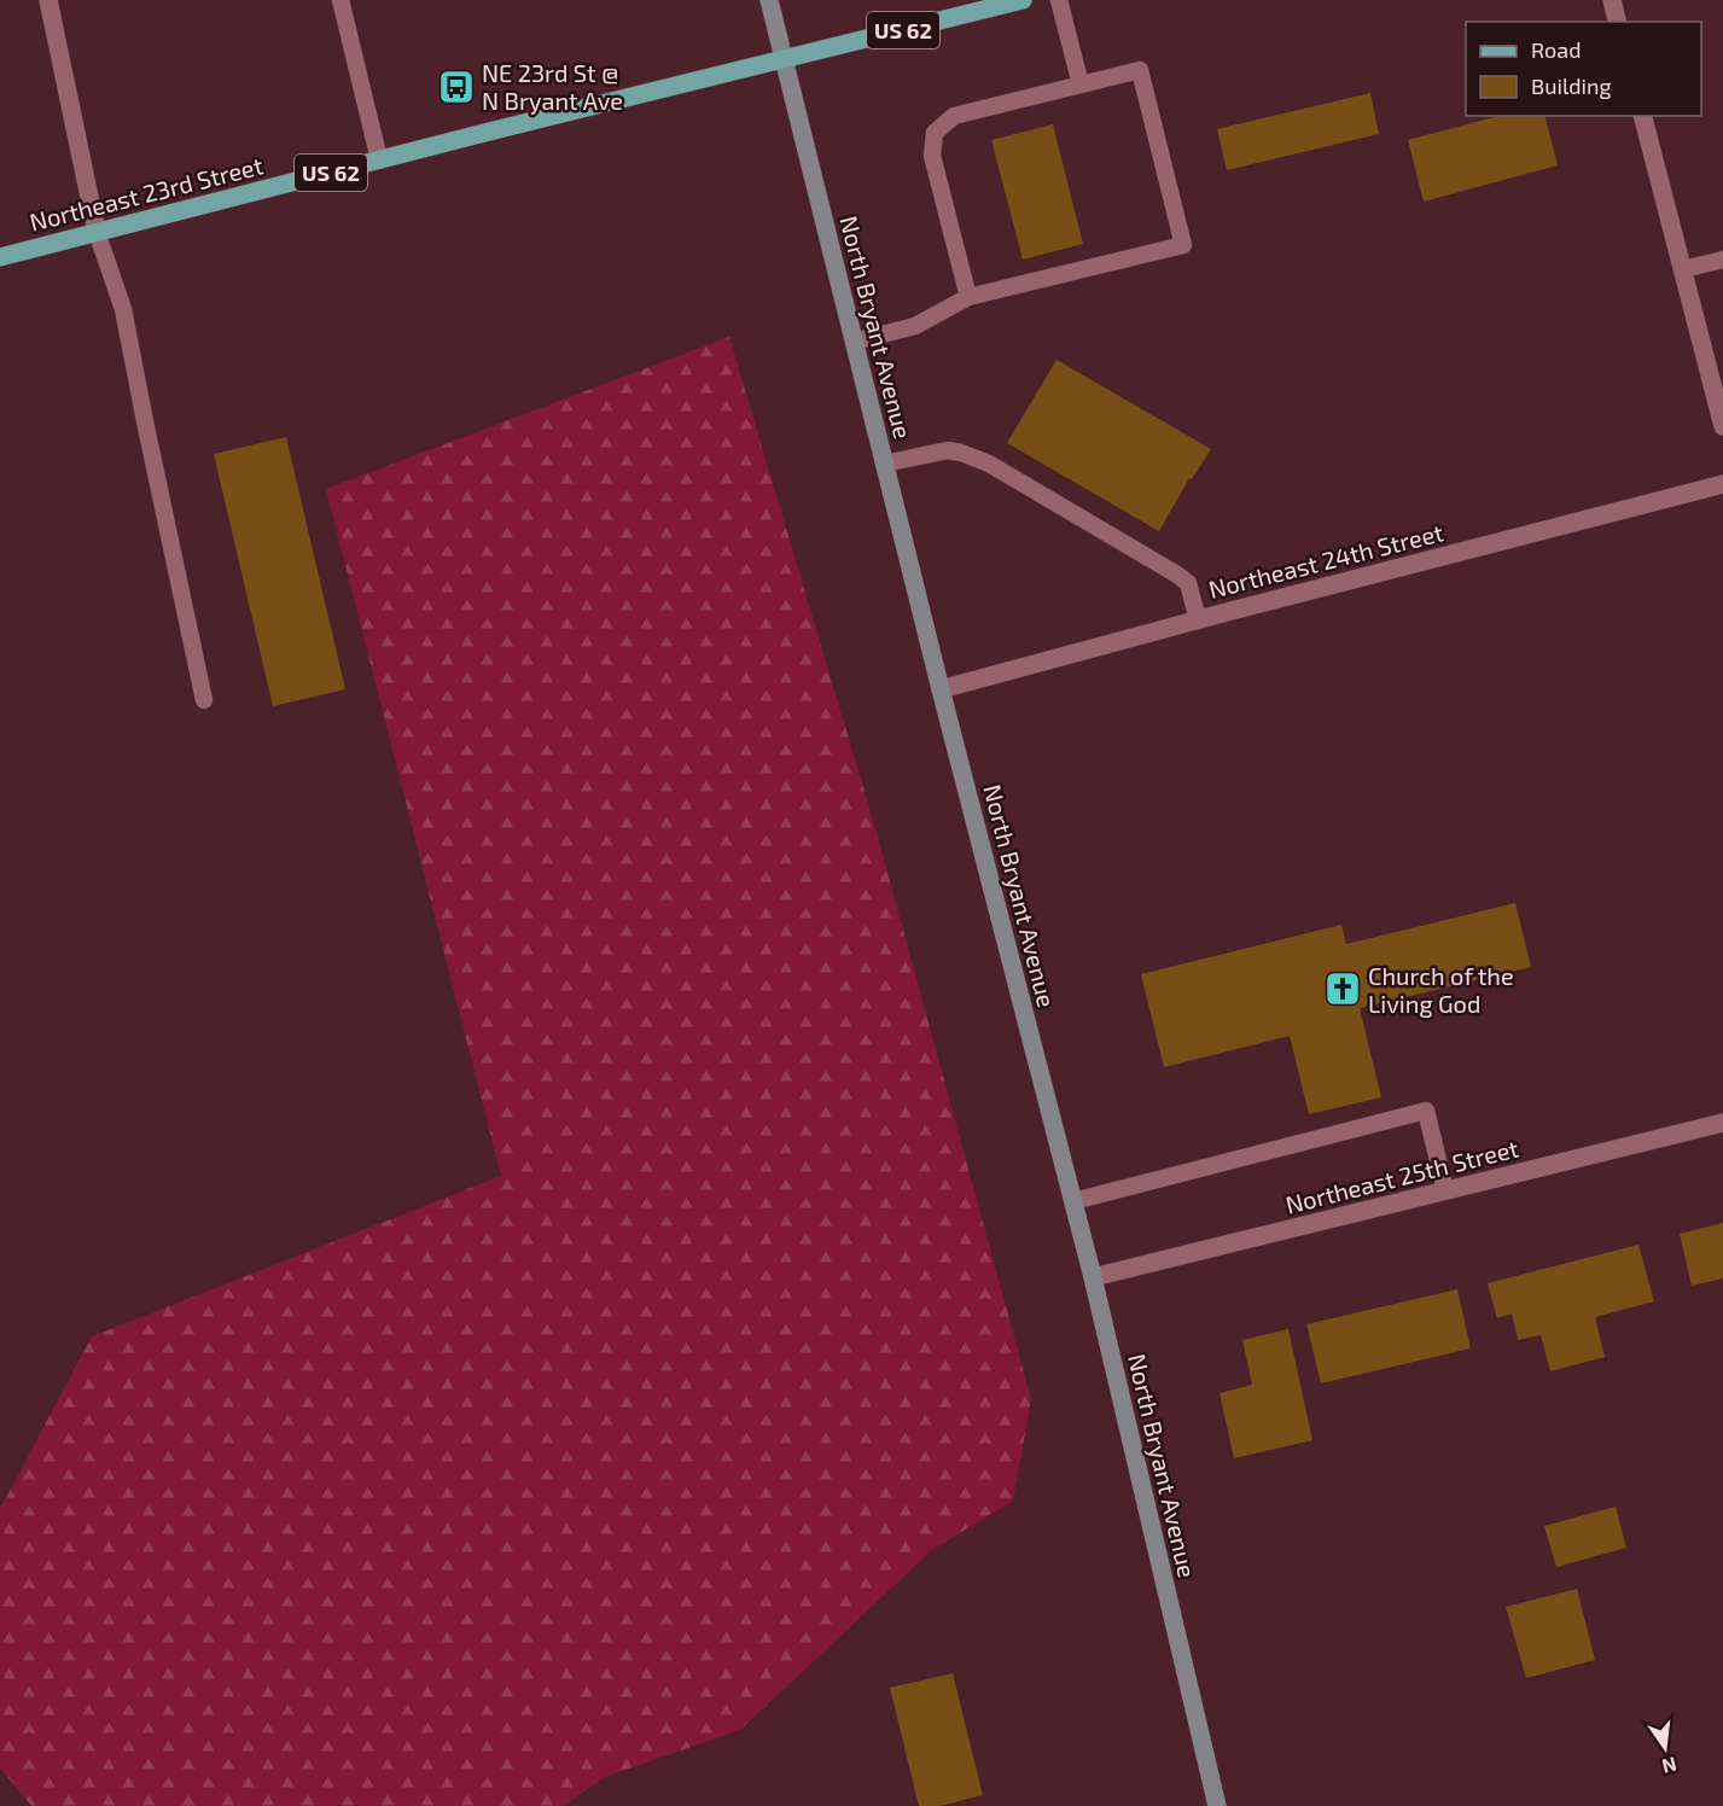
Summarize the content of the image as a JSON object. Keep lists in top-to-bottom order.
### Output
{
  "streets": {
    "main road": ["US 62", "Northeast 23rd Street"],
    "street": ["North Bryant Avenue", "Northeast 24th Street", "Northeast 25th Street"]
  },
  "crossings": [
    ["Northeast 23rd Street", "North Bryant Avenue"],
    ["North Bryant Avenue", "Northeast 24th Street"],
    ["North Bryant Avenue", "Northeast 25th Street"]
  ],
  "places": {
    "bus stop": ["NE 23rd St @ N Bryant Ave"],
    "church": ["Church of the Living God"]
  },
  "legend": ["Road", "Building"],
  "north": "bottom"
}
